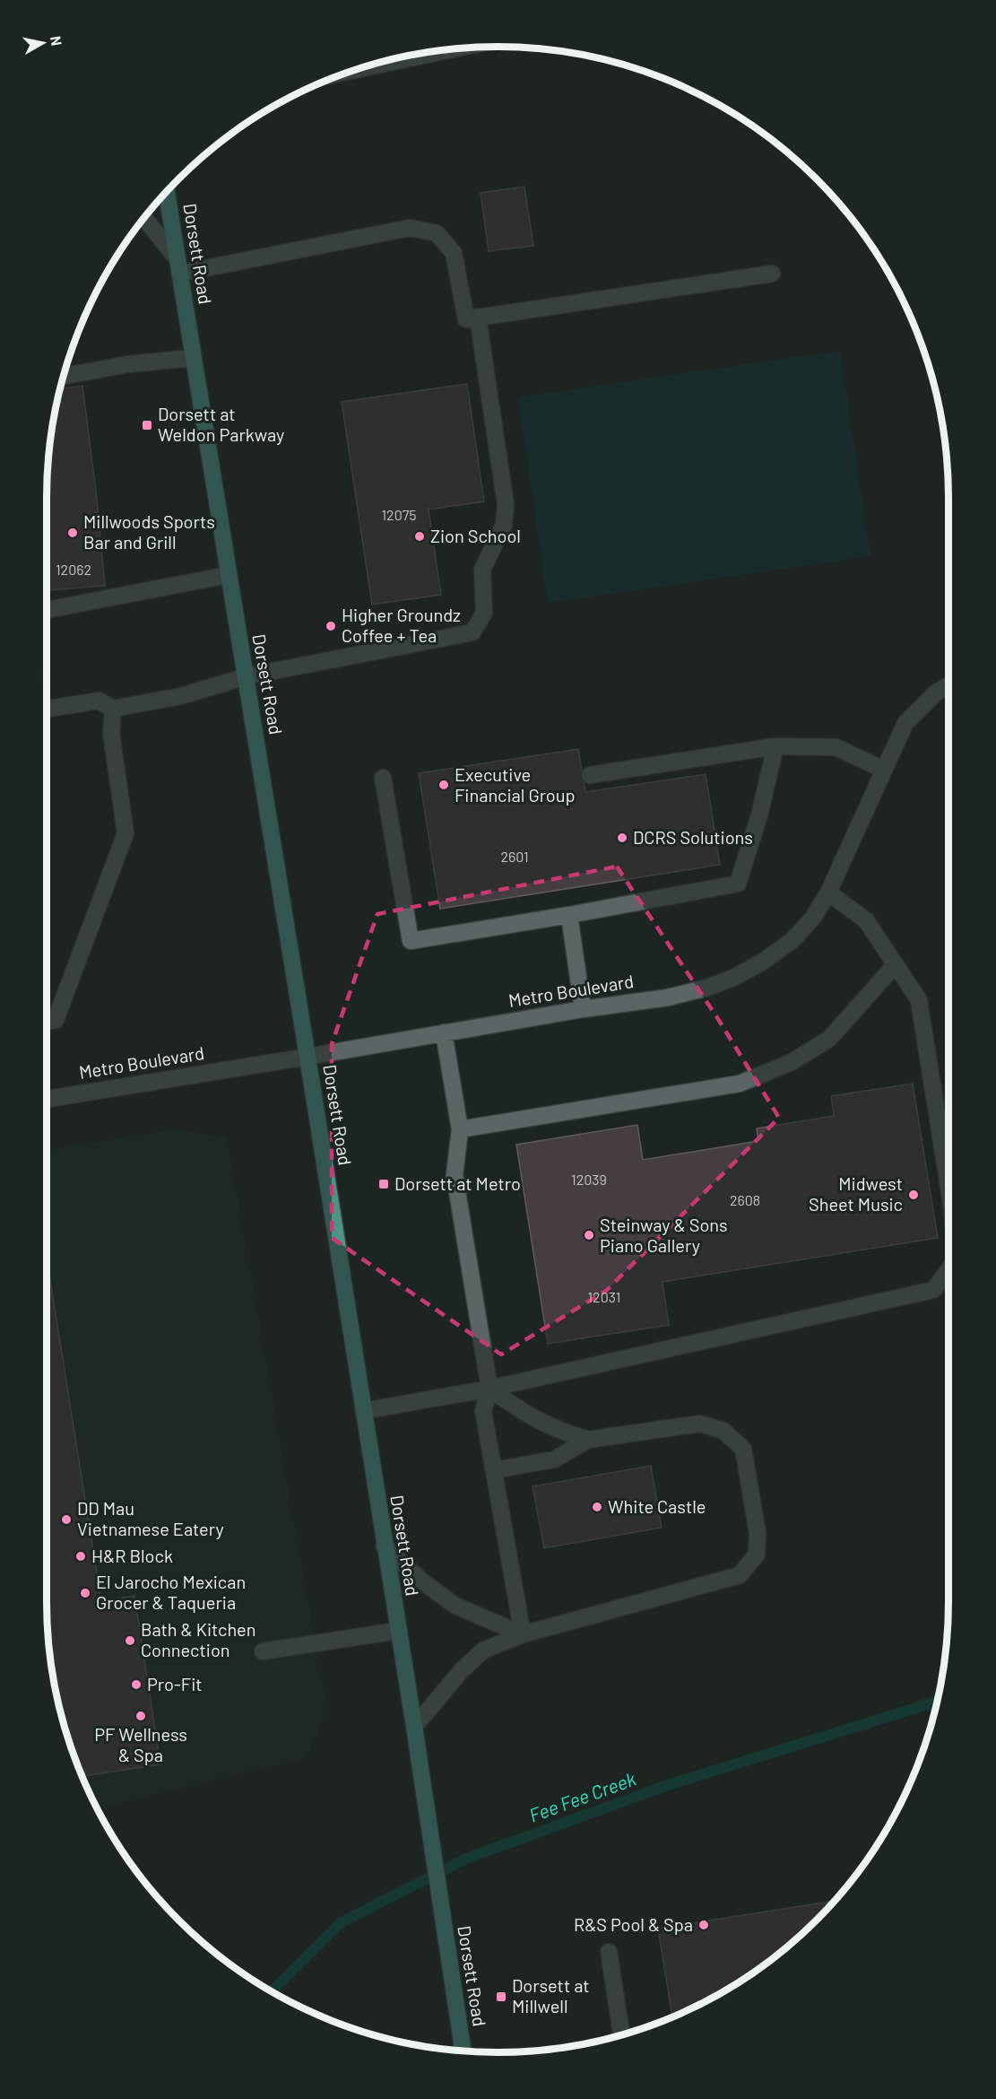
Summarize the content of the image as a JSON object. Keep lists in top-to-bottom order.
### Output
{
  "streets": {
    "main road": ["Dorsett Road"],
    "street": ["Metro Boulevard"]
  },
  "crossings": [
    ["Dorsett Road", "Metro Boulevard"]
  ],
  "water": ["Fee Fee Creek"],
  "places": {
    "transit": ["Dorsett at Weldon Parkway", "Dorsett at Metro", "Dorsett at Millwell"],
    "other": [
      "Millwoods Sports Bar and Grill",
      "Zion School",
      "Higher Groundz Coffee + Tea",
      "Executive Financial Group",
      "DCRS Solutions",
      "Midwest Sheet Music",
      "Steinway & Sons Piano Gallery",
      "White Castle",
      "DD Mau Vietnamese Eatery",
      "H&R Block",
      "El Jarocho Mexican Grocer & Taqueria",
      "Bath & Kitchen Connection",
      "Pro-Fit",
      "PF Wellness & Spa",
      "R&S Pool & Spa"
    ]
  },
  "house_numbers": [
    "12075",
    "12062",
    "2601",
    "12039",
    "2608",
    "12031"
  ],
  "north": "right"
}
